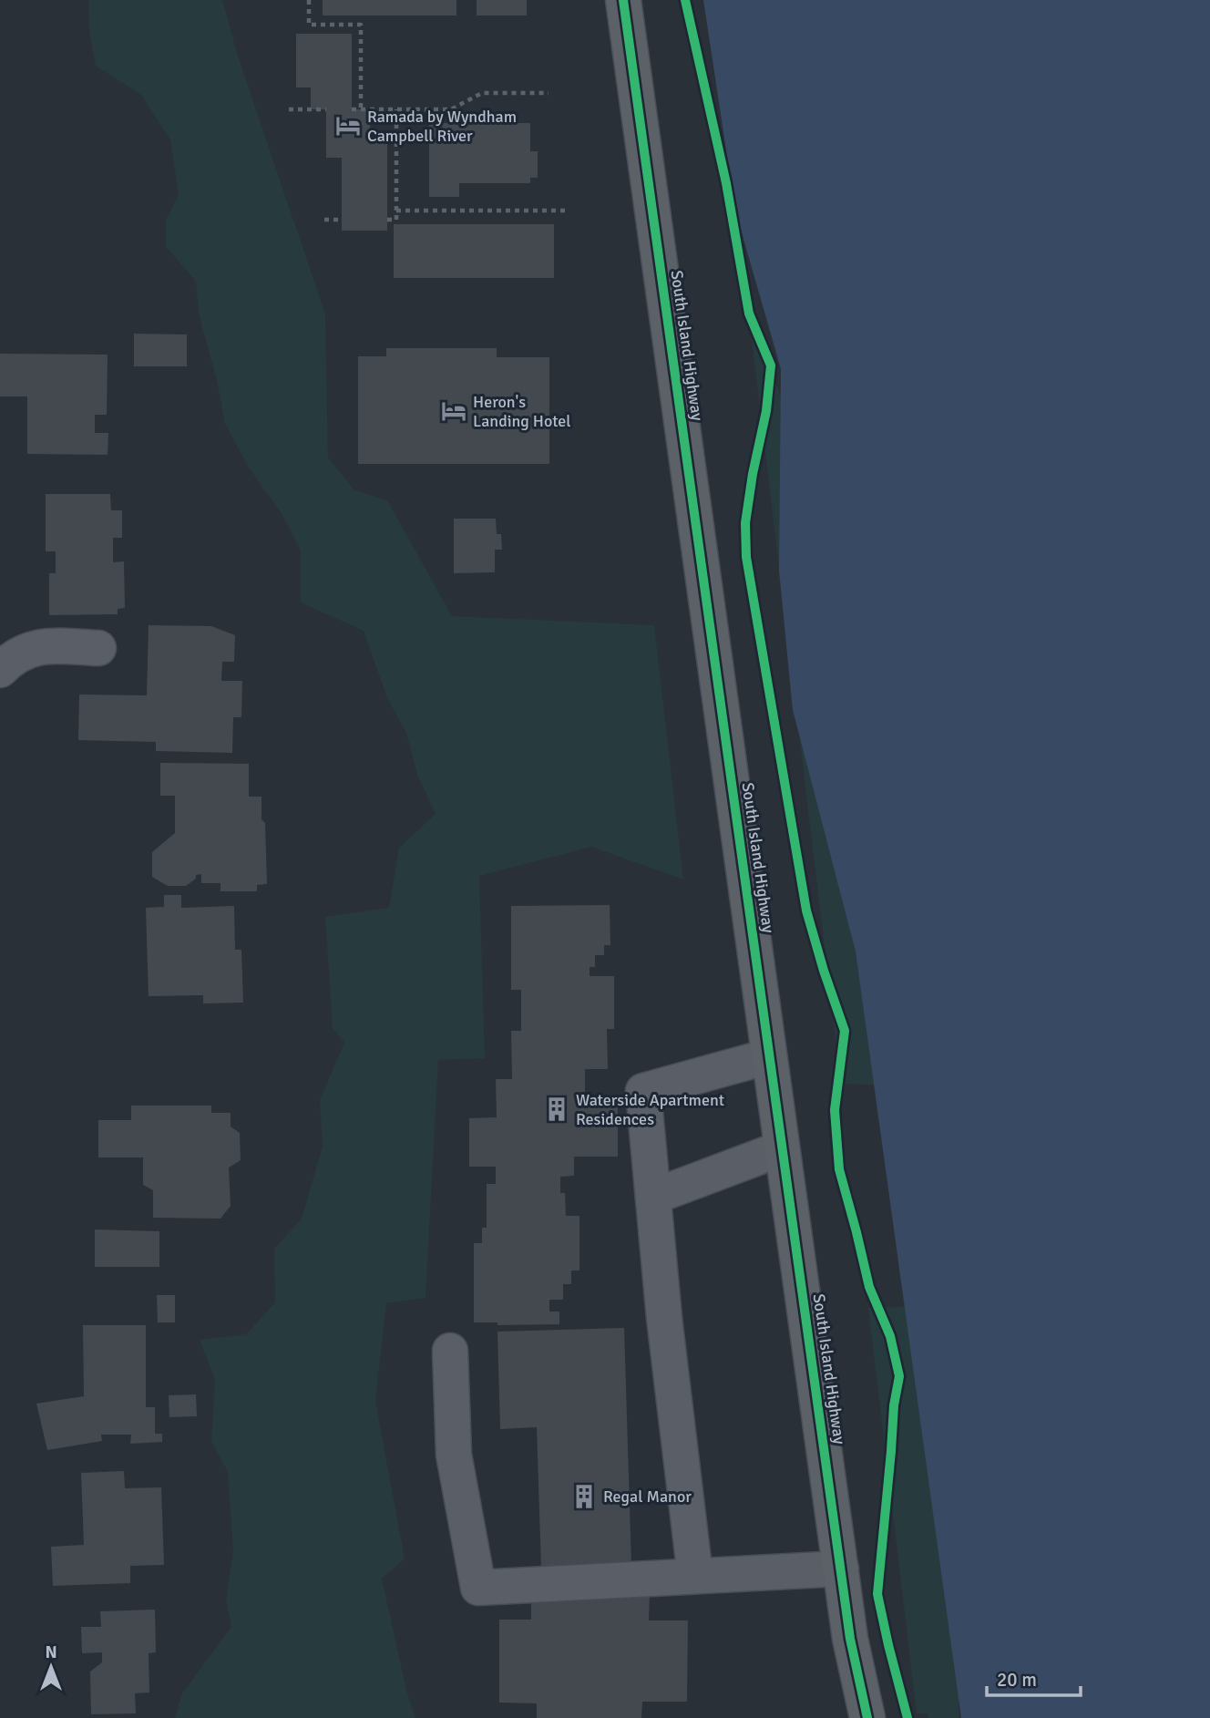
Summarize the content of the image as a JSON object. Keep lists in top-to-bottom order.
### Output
{
  "streets": {
    "main road": ["South Island Highway"]
  },
  "places": {
    "hotel": ["Ramada by Wyndham Campbell River", "Heron's Landing Hotel"],
    "building": ["Waterside Apartment Residences", "Regal Manor"]
  },
  "scale_bar": "20 m",
  "north": "top"
}
